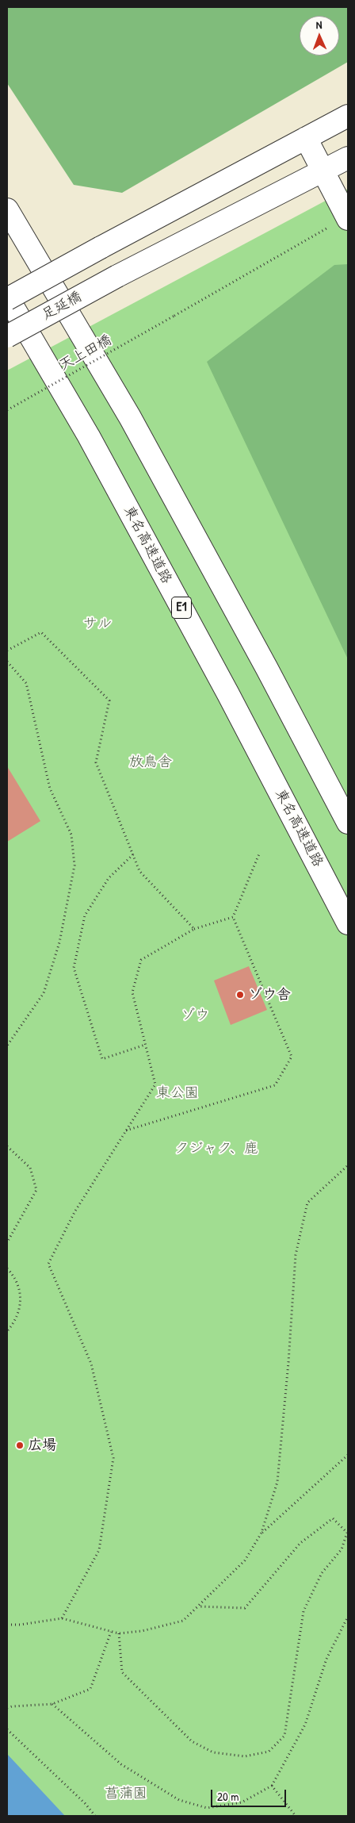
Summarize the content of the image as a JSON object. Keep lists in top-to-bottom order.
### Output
{
  "streets": {
    "main road": ["足延橋", "東名高速道路", "E1"],
    "path": ["天上田橋"]
  },
  "parks": [
    "サル",
    "放鳥舎",
    "ゾウ",
    "東公園",
    "クジャク、鹿",
    "菖蒲園"
  ],
  "places": ["ゾウ舎", "広場"],
  "scale_bar": "20 m",
  "north": "top"
}
